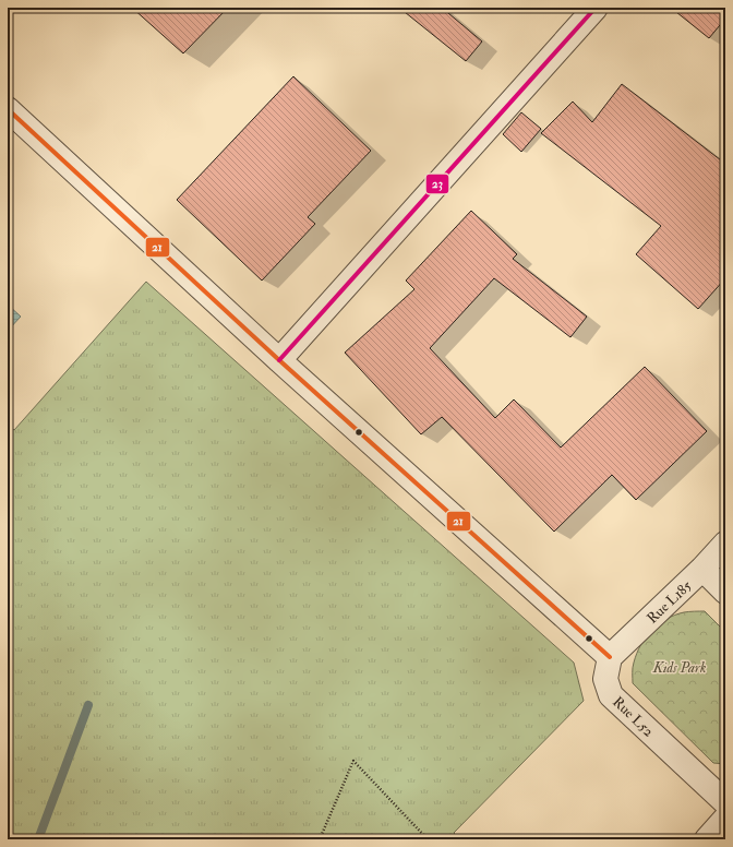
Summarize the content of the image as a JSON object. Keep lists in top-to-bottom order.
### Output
{
  "streets": {
    "street": ["Rue L185", "Rue L52"]
  },
  "crossings": [
    ["Rue L185", "Rue L52"]
  ],
  "parks": ["Kids Park"],
  "lines": ["transit line 23", "transit line 21"]
}
